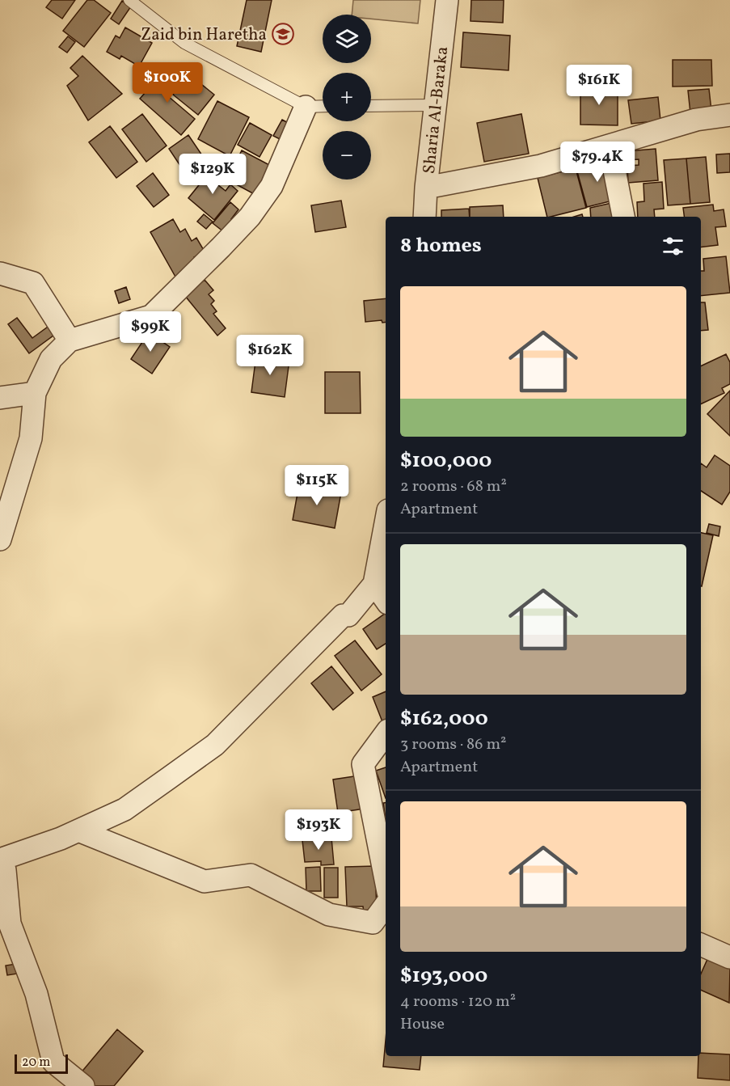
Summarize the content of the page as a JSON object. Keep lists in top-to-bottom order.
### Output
{
  "streets": {
    "street": ["Sharia Al-Baraka"]
  },
  "places": {
    "school or university": ["Zaid bin Haretha"]
  },
  "scale_bar": "20 m",
  "page": {
    "map_buttons": ["+", "−"],
    "price": [
      "$100K",
      "$161K",
      "$79.4K",
      "$129K",
      "$99K",
      "$162K",
      "$115K",
      "$193K"
    ],
    "heading": "8 homes",
    "list": [
      {
        "name": "$100,000",
        "note": "2 rooms · 68 m² · Apartment"
      },
      {
        "name": "$162,000",
        "note": "3 rooms · 86 m² · Apartment"
      },
      {
        "name": "$193,000",
        "note": "4 rooms · 120 m² · House"
      }
    ],
    "scale": "20 m"
  }
}
